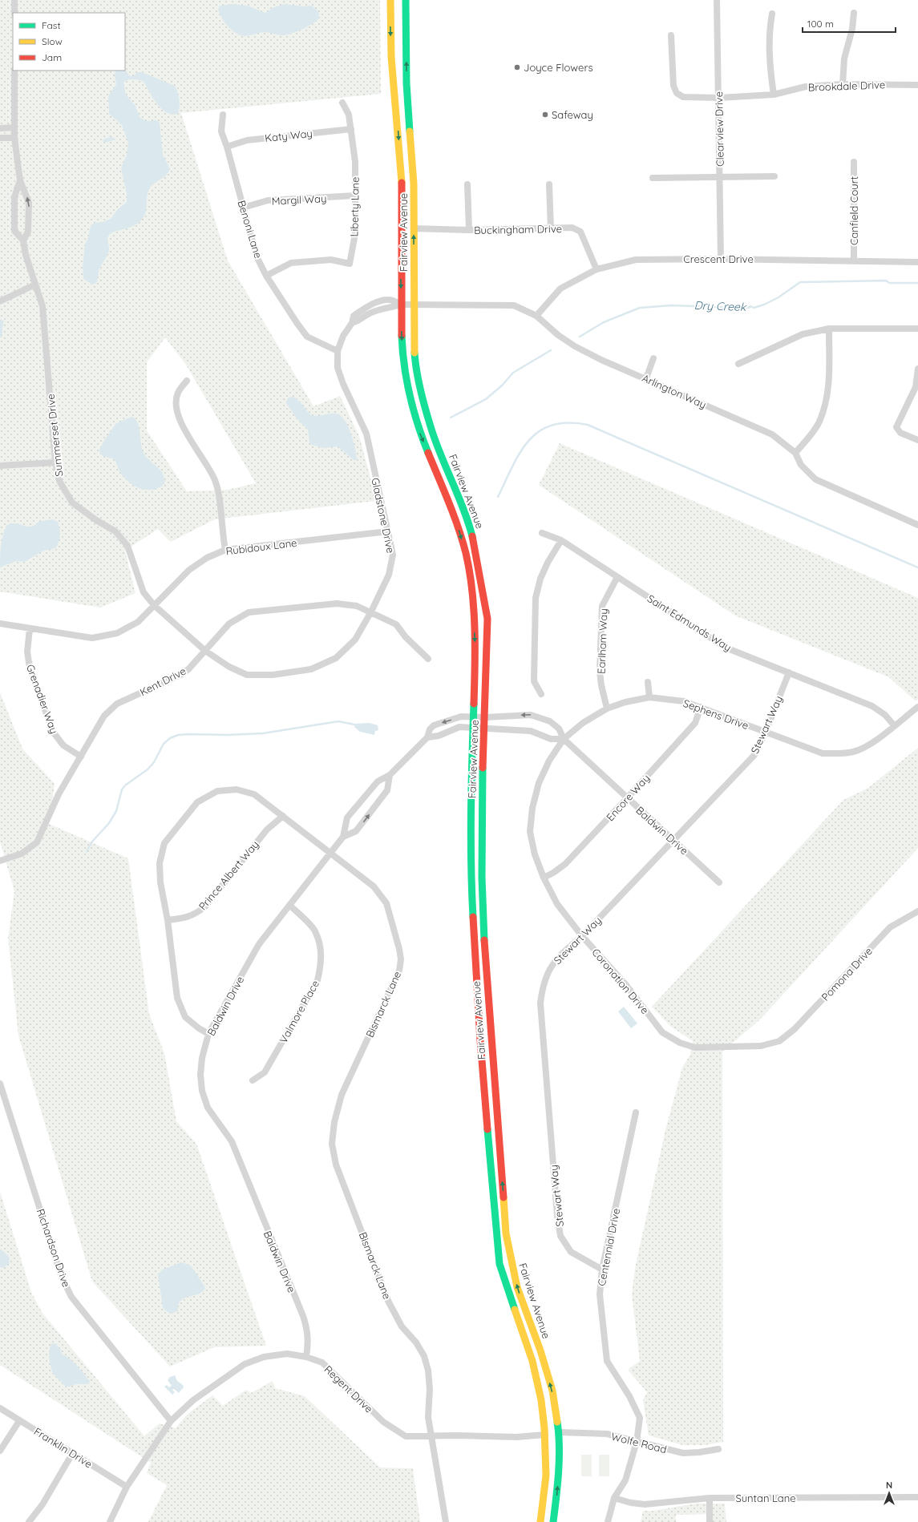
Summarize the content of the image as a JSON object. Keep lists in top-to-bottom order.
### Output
{
  "streets": {
    "street": [
      "Brookdale Drive",
      "Clearview Drive",
      "Katy Way",
      "Margil Way",
      "Liberty Lane",
      "Canfield Court",
      "Benoni Lane",
      "Buckingham Drive",
      "Fairview Avenue",
      "Crescent Drive",
      "Arlington Way",
      "Summerset Drive",
      "Gladstone Drive",
      "Rubidoux Lane",
      "Saint Edmunds Way",
      "Earlham Way",
      "Kent Drive",
      "Grenadier Way",
      "Sephens Drive",
      "Stewart Way",
      "Encore Way",
      "Baldwin Drive",
      "Prince Albert Way",
      "Pomona Drive",
      "Coronation Drive",
      "Bismarck Lane",
      "Valmore Place",
      "Centennial Drive",
      "Richardson Drive",
      "Regent Drive",
      "Wolfe Road",
      "Franklin Drive",
      "Suntan Lane"
    ]
  },
  "crossings": [
    ["Brookdale Drive", "Clearview Drive"],
    ["Clearview Drive", "Crescent Drive"],
    ["Katy Way", "Liberty Lane"],
    ["Katy Way", "Benoni Lane"],
    ["Margil Way", "Liberty Lane"],
    ["Margil Way", "Benoni Lane"],
    ["Liberty Lane", "Benoni Lane"],
    ["Canfield Court", "Crescent Drive"],
    ["Benoni Lane", "Gladstone Drive"],
    ["Buckingham Drive", "Fairview Avenue"],
    ["Buckingham Drive", "Crescent Drive"],
    ["Fairview Avenue", "Arlington Way"],
    ["Fairview Avenue", "Gladstone Drive"],
    ["Fairview Avenue", "Baldwin Drive"],
    ["Fairview Avenue", "Regent Drive"],
    ["Fairview Avenue", "Wolfe Road"],
    ["Crescent Drive", "Arlington Way"],
    ["Arlington Way", "Gladstone Drive"],
    ["Summerset Drive", "Gladstone Drive"],
    ["Summerset Drive", "Rubidoux Lane"],
    ["Summerset Drive", "Kent Drive"],
    ["Gladstone Drive", "Rubidoux Lane"],
    ["Gladstone Drive", "Kent Drive"],
    ["Rubidoux Lane", "Grenadier Way"],
    ["Saint Edmunds Way", "Earlham Way"],
    ["Saint Edmunds Way", "Sephens Drive"],
    ["Saint Edmunds Way", "Stewart Way"],
    ["Earlham Way", "Sephens Drive"],
    ["Kent Drive", "Grenadier Way"],
    ["Sephens Drive", "Stewart Way"],
    ["Sephens Drive", "Encore Way"],
    ["Sephens Drive", "Baldwin Drive"],
    ["Sephens Drive", "Coronation Drive"],
    ["Stewart Way", "Baldwin Drive"],
    ["Stewart Way", "Coronation Drive"],
    ["Stewart Way", "Centennial Drive"],
    ["Encore Way", "Baldwin Drive"],
    ["Encore Way", "Coronation Drive"],
    ["Baldwin Drive", "Coronation Drive"],
    ["Baldwin Drive", "Bismarck Lane"],
    ["Baldwin Drive", "Valmore Place"],
    ["Baldwin Drive", "Regent Drive"],
    ["Prince Albert Way", "Bismarck Lane"],
    ["Pomona Drive", "Coronation Drive"],
    ["Bismarck Lane", "Regent Drive"],
    ["Centennial Drive", "Wolfe Road"],
    ["Centennial Drive", "Suntan Lane"],
    ["Richardson Drive", "Regent Drive"],
    ["Regent Drive", "Franklin Drive"]
  ],
  "water": ["Dry Creek"],
  "places": ["Joyce Flowers", "Safeway"],
  "legend": ["Fast", "Slow", "Jam"],
  "scale_bar": "100 m",
  "north": "top"
}
